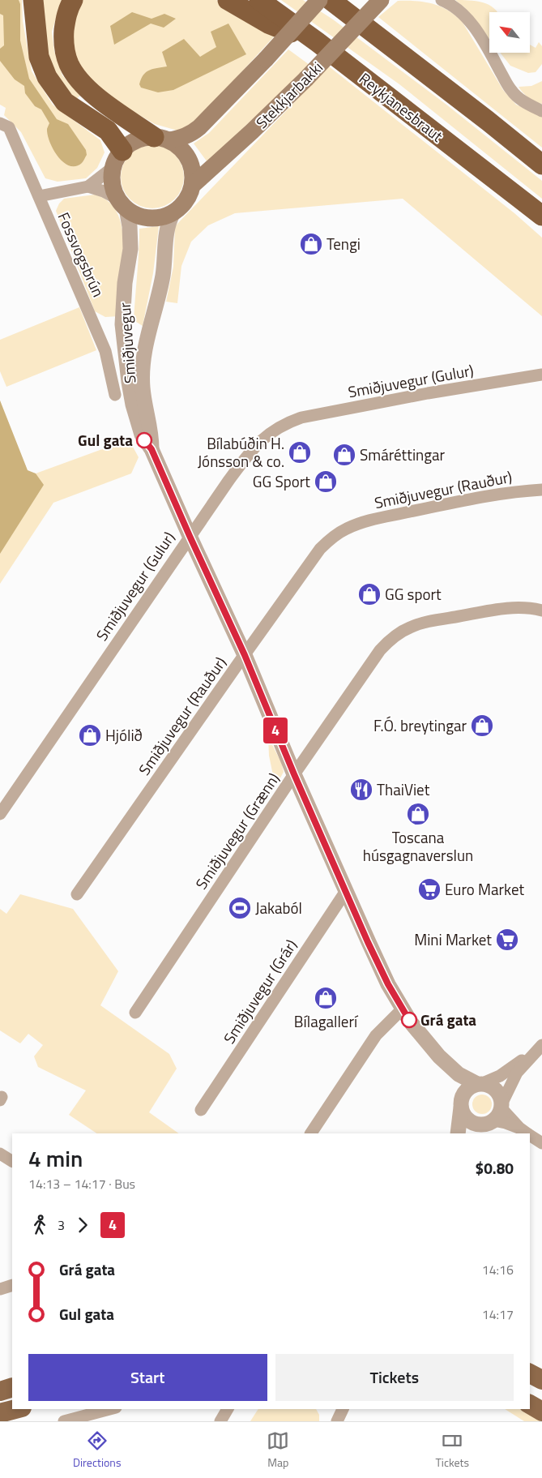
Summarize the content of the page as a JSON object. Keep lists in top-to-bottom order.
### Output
{
  "streets": {
    "highway": ["Reykjanesbraut"],
    "main road": ["Stekkjarbakki"],
    "street": [
      "Fossvogsbrún",
      "Smiðjuvegur",
      "Smiðjuvegur (Gulur)",
      "Smiðjuvegur (Rauður)",
      "Smiðjuvegur (Grænn)",
      "Smiðjuvegur (Grár)"
    ]
  },
  "crossings": [
    ["Stekkjarbakki", "Fossvogsbrún"],
    ["Stekkjarbakki", "Smiðjuvegur"],
    ["Fossvogsbrún", "Smiðjuvegur"],
    ["Smiðjuvegur", "Smiðjuvegur (Gulur)"],
    ["Smiðjuvegur", "Smiðjuvegur (Rauður)"],
    ["Smiðjuvegur", "Smiðjuvegur (Grænn)"],
    ["Smiðjuvegur", "Smiðjuvegur (Grár)"]
  ],
  "places": {
    "shop": [
      "Tengi",
      "Bílabúðin H. Jónsson & co.",
      "Smáréttingar",
      "GG Sport",
      "GG sport",
      "F.Ó. breytingar",
      "Hjólið",
      "Toscana húsgagnaverslun",
      "Bílagallerí"
    ],
    "other": ["Gul gata", "Grá gata"],
    "restaurant": ["ThaiViet"],
    "supermarket": ["Euro Market", "Mini Market"],
    "sports": ["Jakaból"]
  },
  "lines": ["bus line 4"],
  "north": "top left",
  "page": {
    "on_map": "4",
    "heading": ["4 min", "14:13 – 14:17 · Bus", "$0.80"],
    "legs": ["3", "4"],
    "list": [
      {
        "name": "Grá gata",
        "value": "14:16"
      },
      {
        "name": "Gul gata",
        "value": "14:17"
      }
    ],
    "buttons": ["Start", "Tickets"],
    "tabs": ["Directions", "Map", "Tickets"]
  }
}
